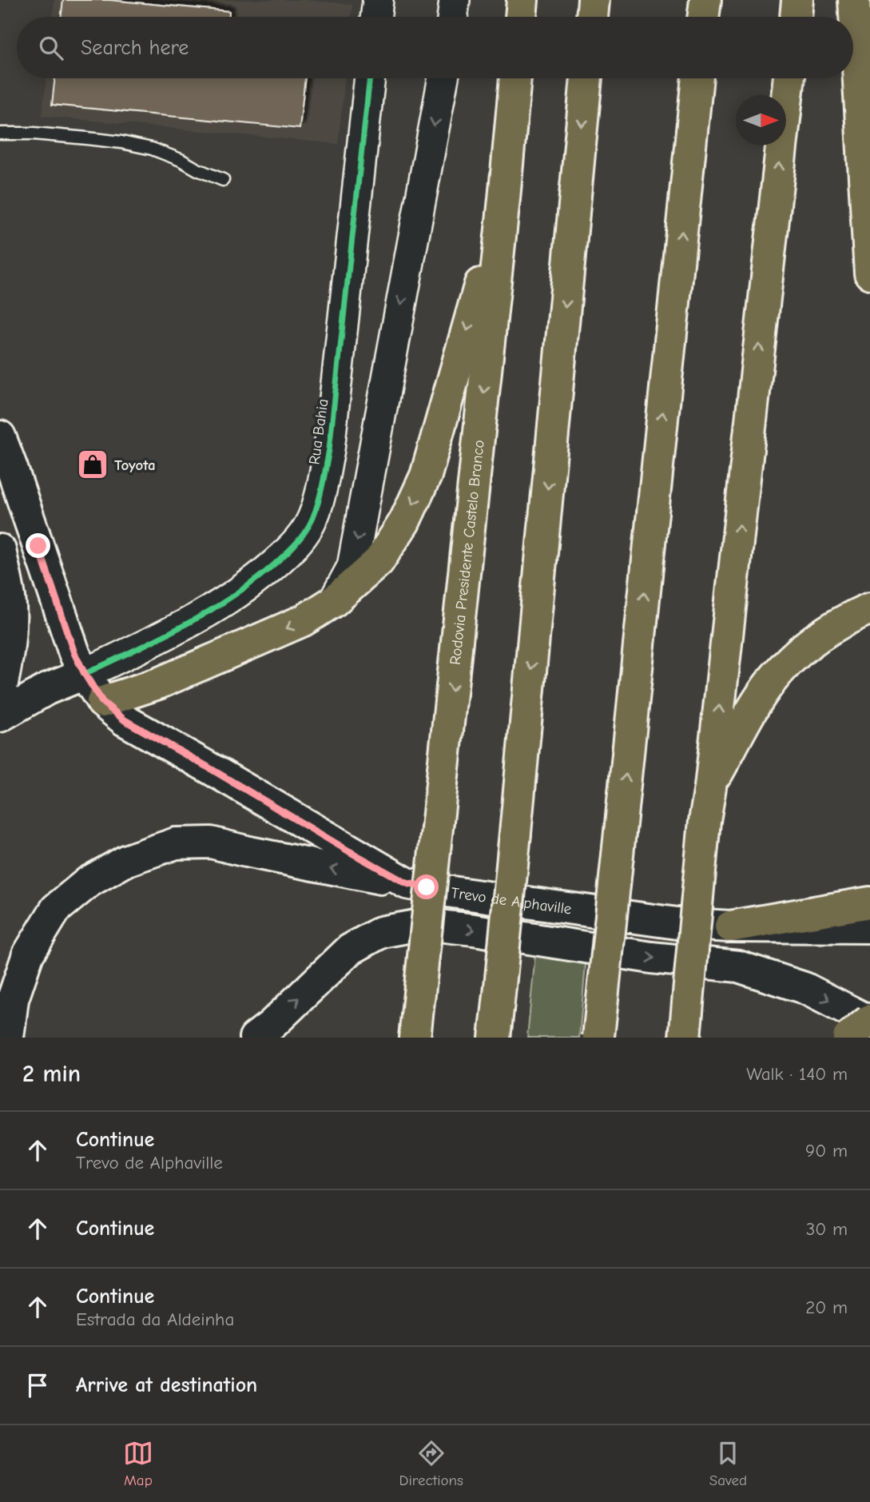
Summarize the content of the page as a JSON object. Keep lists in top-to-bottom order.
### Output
{
  "streets": {
    "highway": ["Rodovia Presidente Castelo Branco"],
    "main road": ["Trevo de Alphaville"],
    "street": ["Rua Bahia"]
  },
  "crossings": [
    ["Rua Bahia", "Trevo de Alphaville"]
  ],
  "places": {
    "shop": ["Toyota"]
  },
  "north": "right",
  "page": {
    "search": "Search here",
    "heading": ["2 min", "Walk · 140 m"],
    "list": [
      ["Continue", "Trevo de Alphaville", "90 m"],
      ["Continue", "30 m"],
      ["Continue", "Estrada da Aldeinha", "20 m"],
      "Arrive at destination"
    ],
    "nav": ["Map", "Directions", "Saved"]
  }
}
